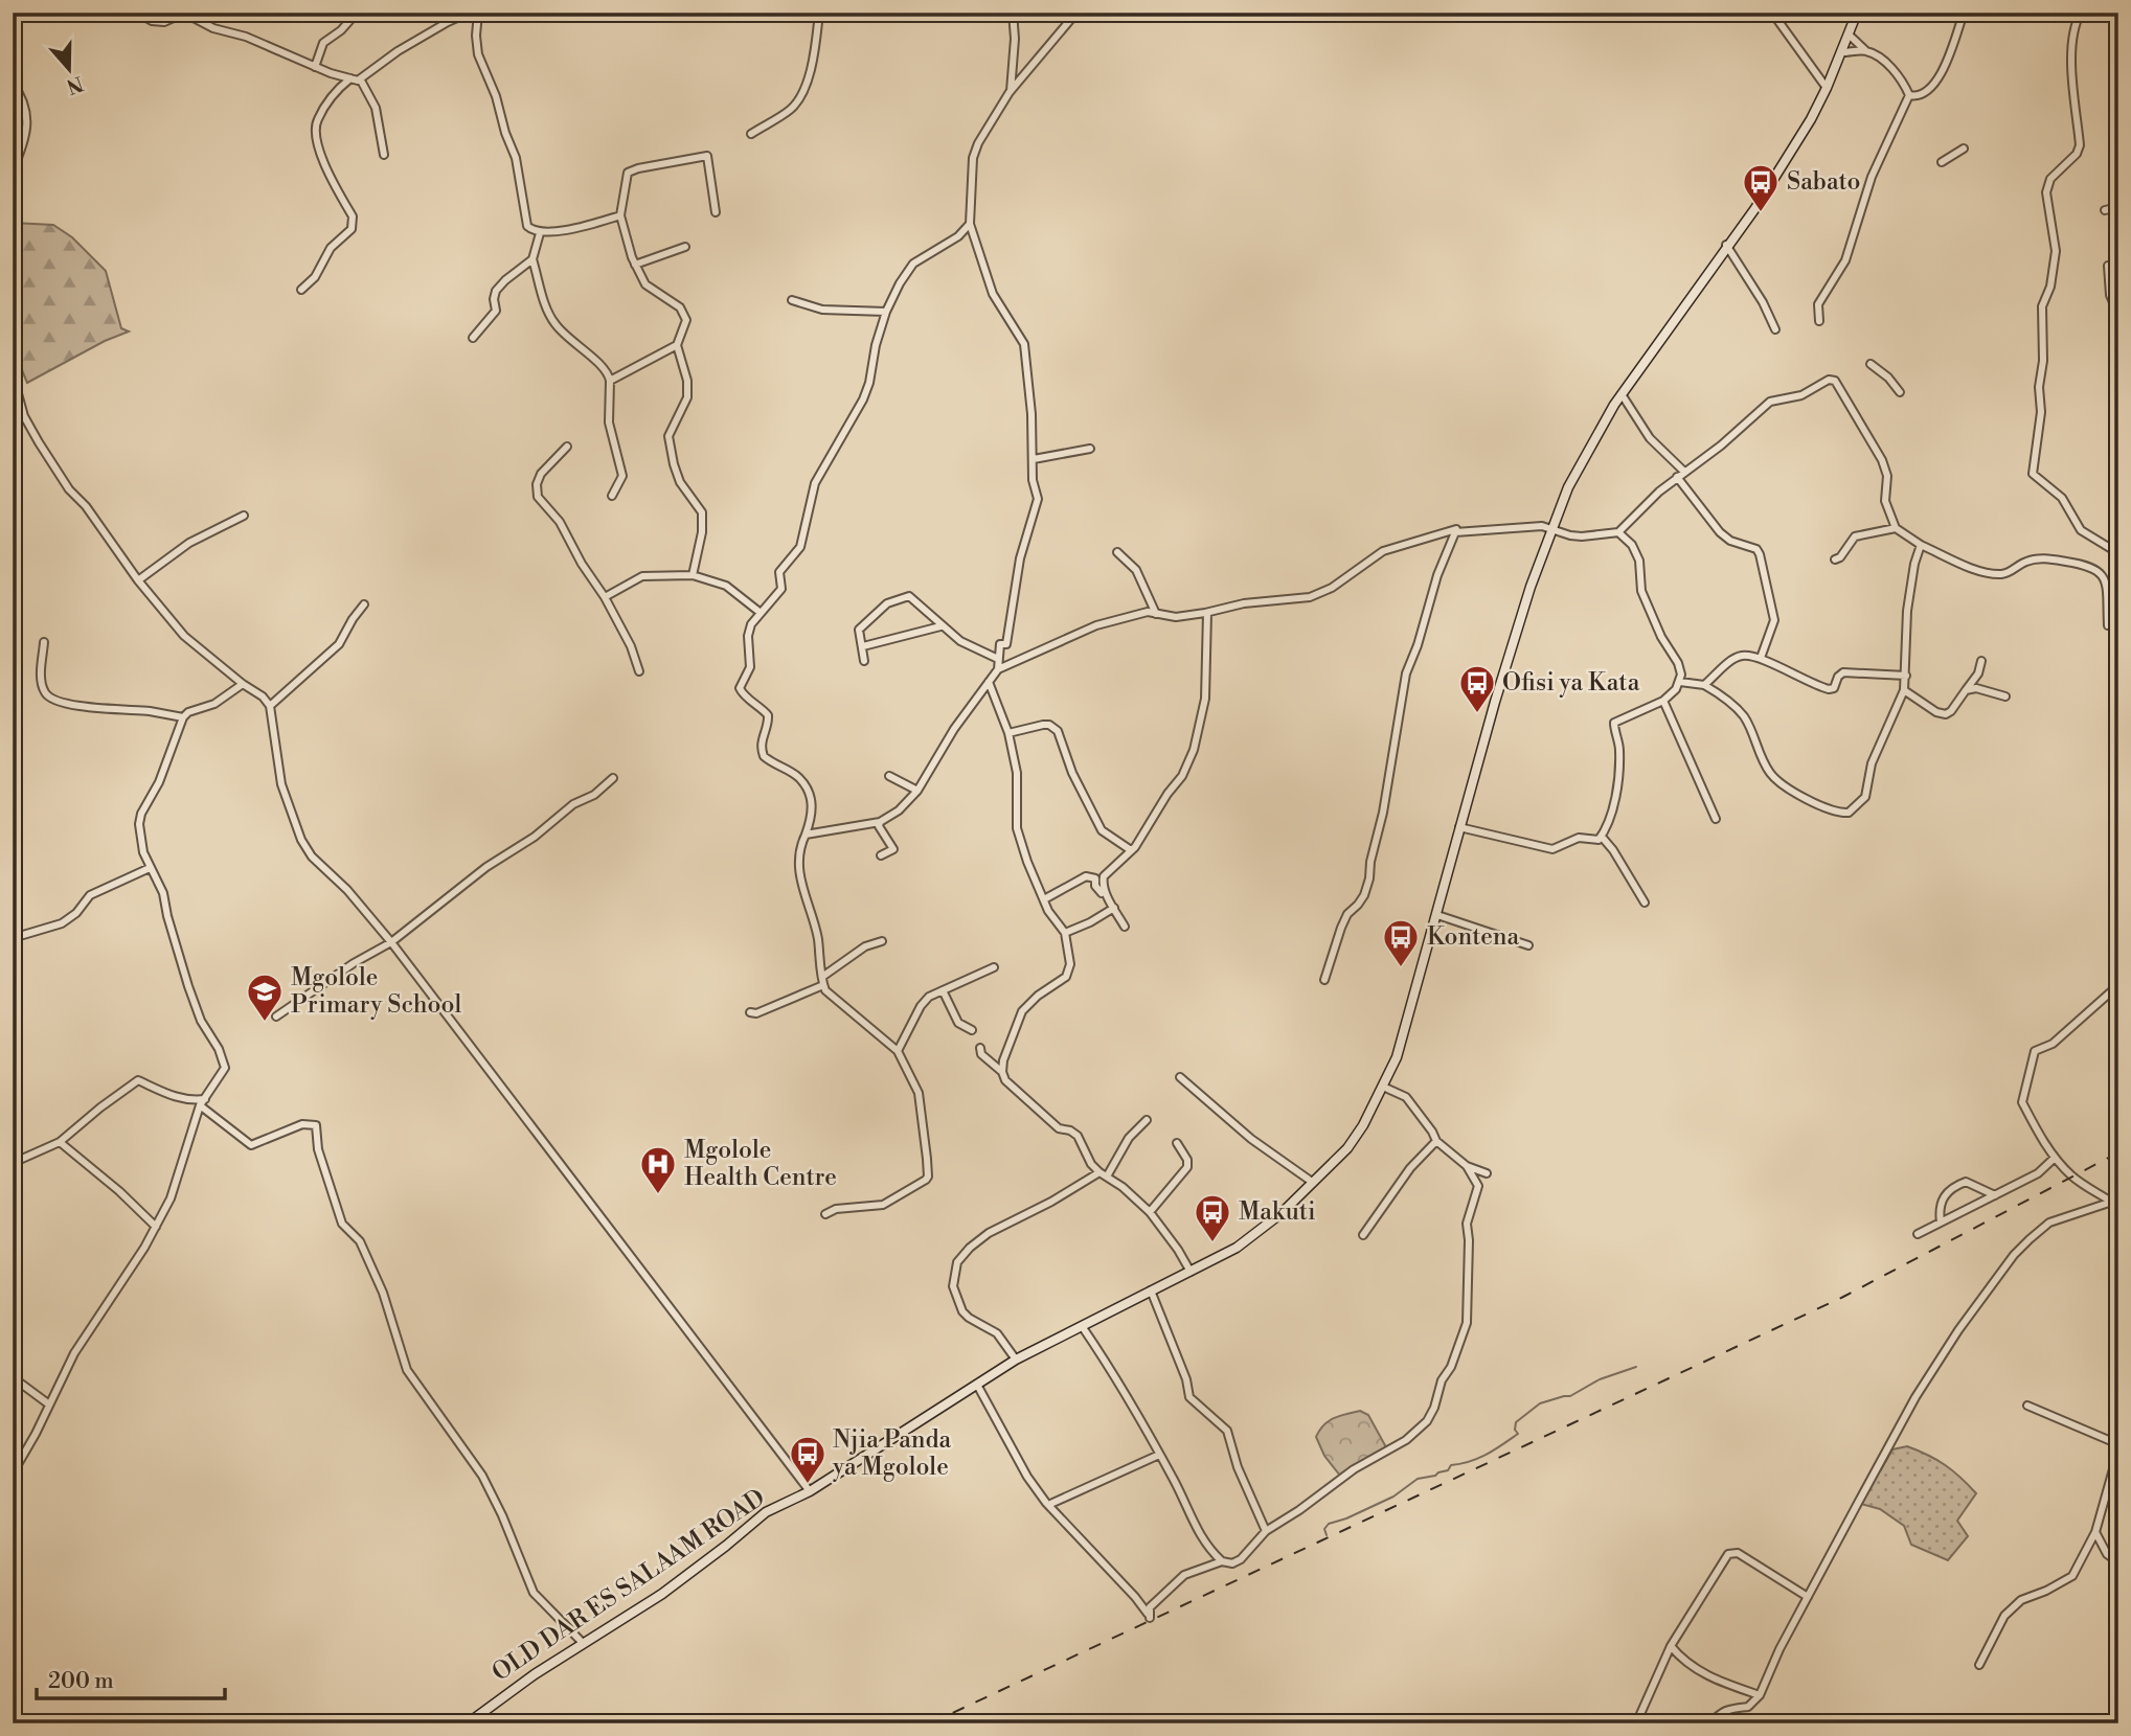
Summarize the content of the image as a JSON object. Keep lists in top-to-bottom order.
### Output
{
  "streets": {
    "street": ["OLD DAR ES SALAAM ROAD"]
  },
  "places": {
    "bus stop": [
      "Sabato",
      "Ofisi ya Kata",
      "Kontena",
      "Makuti",
      "Njia Panda ya Mgolole"
    ],
    "school or university": ["Mgolole Primary School"],
    "hospital": ["Mgolole Health Centre"]
  },
  "scale_bar": "200 m",
  "north": "bottom"
}
